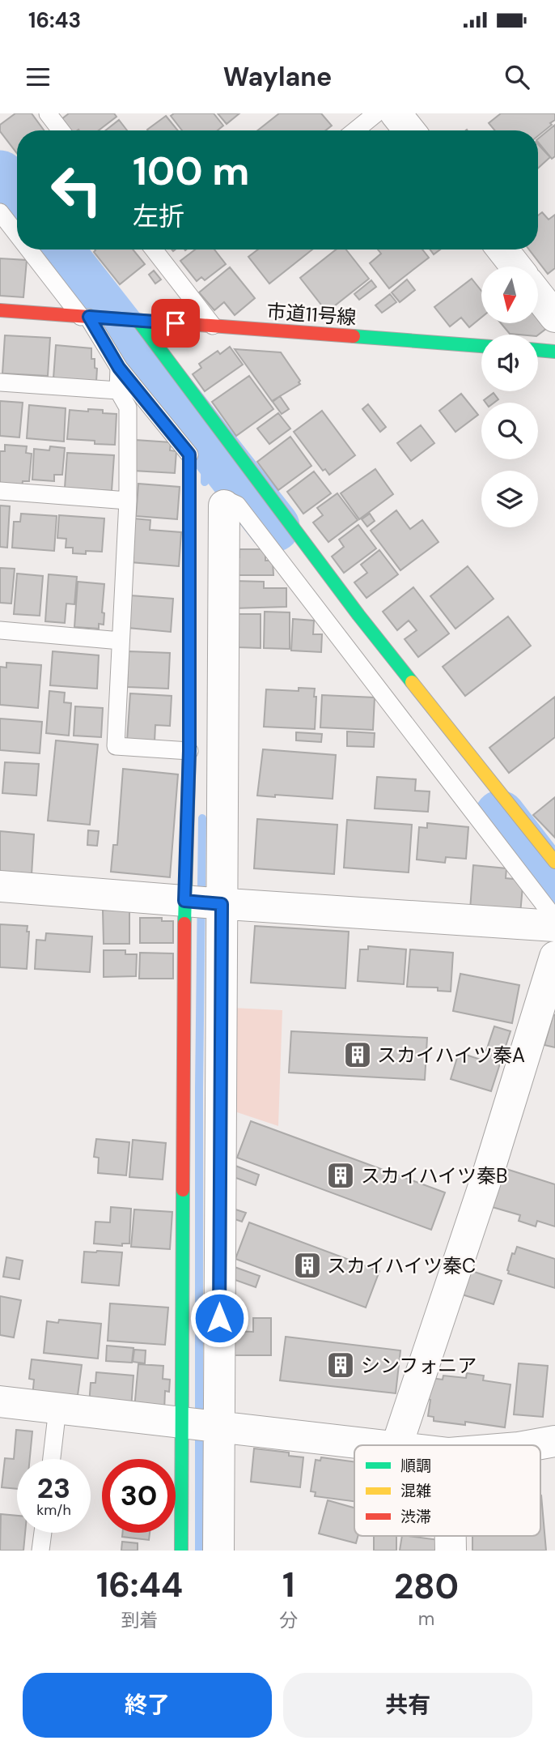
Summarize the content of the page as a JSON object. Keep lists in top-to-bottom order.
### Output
{
  "streets": {
    "street": ["市道11号線"]
  },
  "places": {
    "building": [
      "スカイハイツ秦A",
      "スカイハイツ秦B",
      "スカイハイツ秦C",
      "シンフォニア"
    ]
  },
  "legend": ["順調", "混雑", "渋滞"],
  "north": "bottom",
  "page": {
    "status": "16:43",
    "header": "Waylane",
    "turn": ["100 m", "左折"],
    "speed": "23 km/h",
    "limit": "30",
    "eta": [
      "16:44",
      "到着",
      "1",
      "分",
      "280",
      "m"
    ],
    "buttons": ["終了", "共有"]
  }
}
